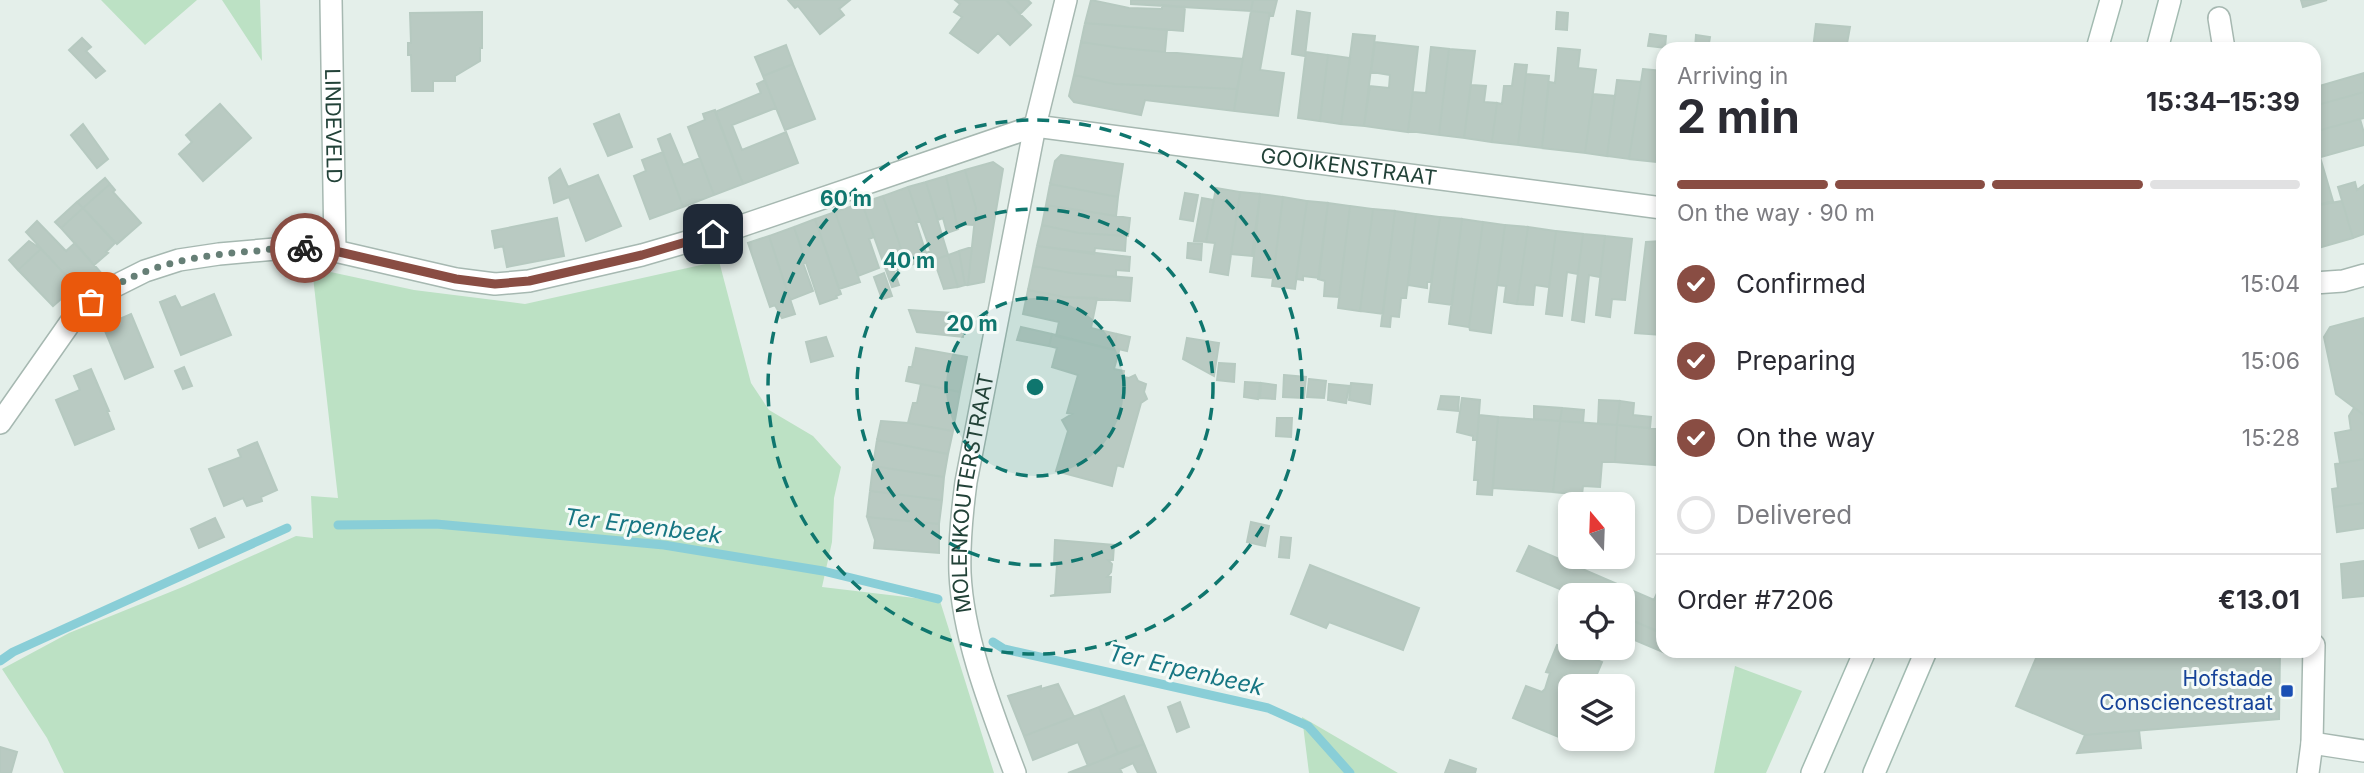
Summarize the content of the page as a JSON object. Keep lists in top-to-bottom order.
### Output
{
  "streets": {
    "street": ["LINDEVELD", "GOOIKENSTRAAT", "MOLENKOUTERSTRAAT"]
  },
  "crossings": [
    ["GOOIKENSTRAAT", "MOLENKOUTERSTRAAT"]
  ],
  "water": ["Ter Erpenbeek"],
  "places": {
    "transit": ["Hofstade Consciencestraat"]
  },
  "north": "top",
  "page": {
    "heading": ["2 min", "Arriving in", "15:34–15:39"],
    "panel": ["Order #7206", "€13.01"],
    "bar": "On the way · 90 m",
    "list": [
      ["Confirmed", "15:04"],
      ["Preparing", "15:06"],
      ["On the way", "15:28"],
      "Delivered"
    ]
  },
  "rings": ["60 m", "40 m", "20 m"]
}
